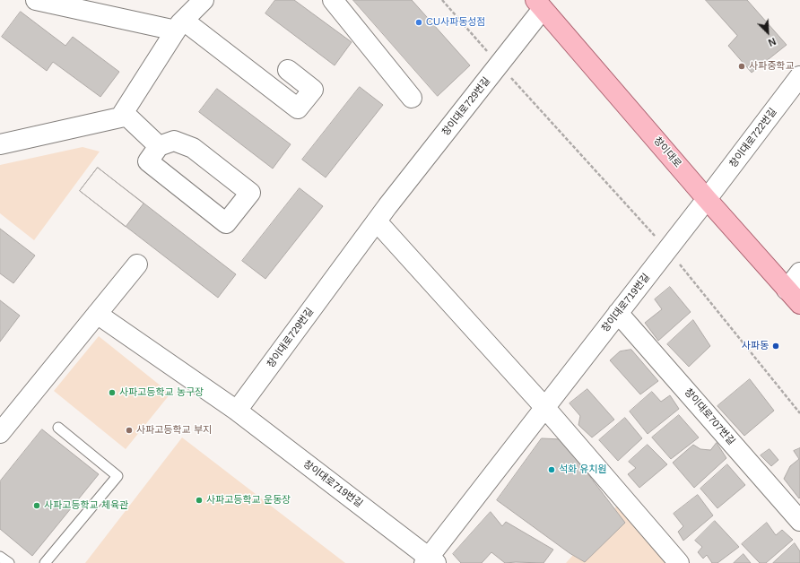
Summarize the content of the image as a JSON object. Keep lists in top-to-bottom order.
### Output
{
  "streets": {
    "main road": ["창이대로"],
    "street": [
      "창이대로729번길",
      "창이대로722번길",
      "창이대로719번길",
      "창이대로707번길"
    ]
  },
  "crossings": [
    ["창이대로729번길", "창이대로"],
    ["창이대로729번길", "창이대로719번길"],
    ["창이대로722번길", "창이대로"],
    ["창이대로722번길", "창이대로719번길"],
    ["창이대로", "창이대로719번길"],
    ["창이대로719번길", "창이대로707번길"]
  ],
  "places": [
    "CU사파동성점",
    "사파중학교",
    "사파동",
    "사파고등학교 농구장",
    "사파고등학교 부지",
    "석화 유치원",
    "사파고등학교 운동장",
    "사파고등학교 체육관"
  ],
  "north": "bottom right"
}
